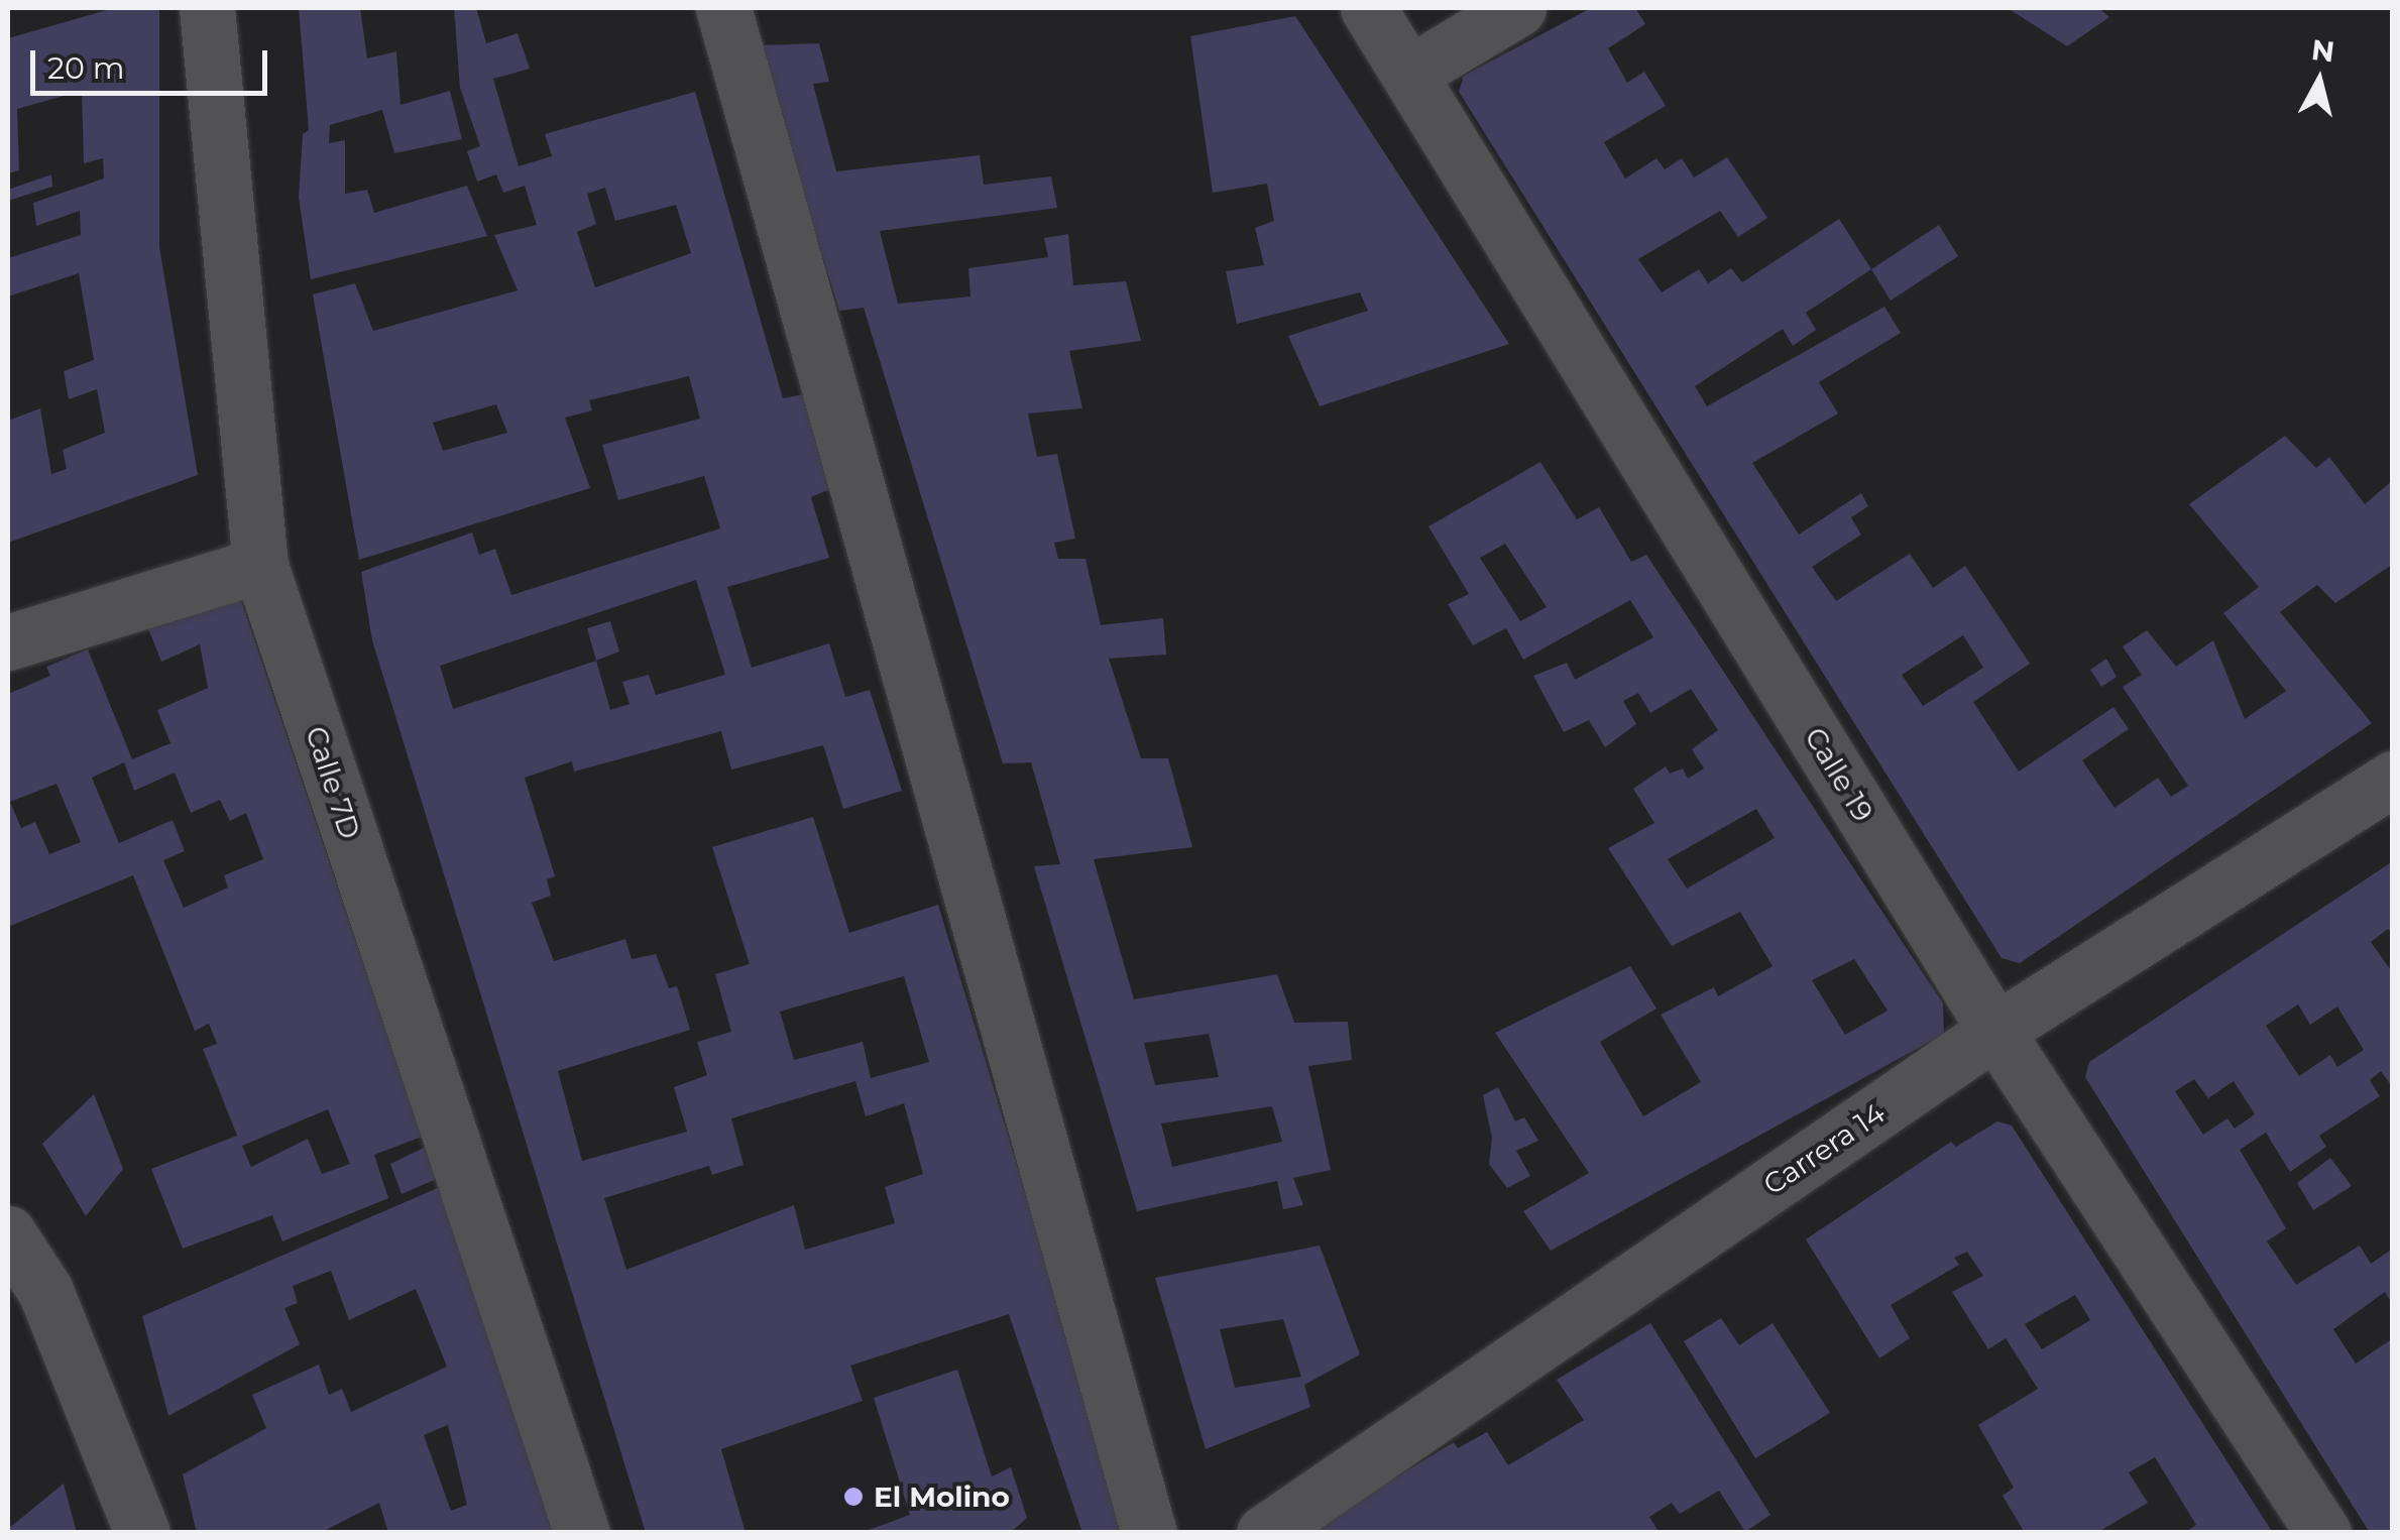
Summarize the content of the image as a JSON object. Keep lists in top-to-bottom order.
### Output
{
  "streets": {
    "street": ["Calle 19", "Calle 7D", "Carrera 14"]
  },
  "crossings": [
    ["Calle 19", "Carrera 14"]
  ],
  "places": ["El Molino"],
  "scale_bar": "20 m",
  "north": "top"
}
